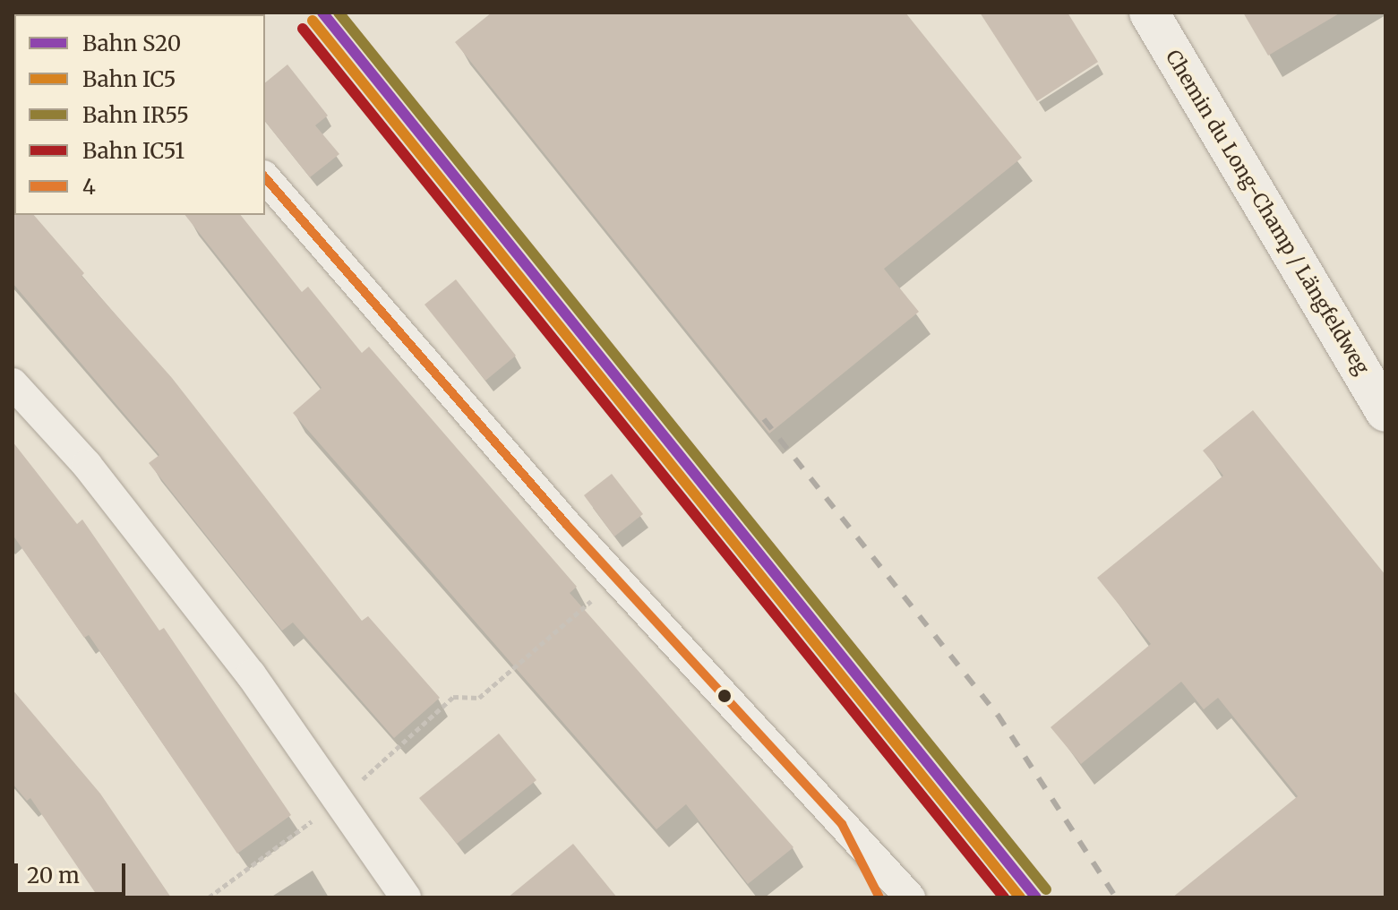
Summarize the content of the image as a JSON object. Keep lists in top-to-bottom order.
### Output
{
  "streets": {
    "main road": ["Chemin du Long-Champ / Längfeldweg"]
  },
  "lines": [
    "rail line S20",
    "rail line IR55",
    "rail line IC5",
    "rail line IC51",
    "transit line 4"
  ],
  "legend": [
    "Bahn S20",
    "Bahn IC5",
    "Bahn IR55",
    "Bahn IC51",
    "4"
  ],
  "scale_bar": "20 m"
}
